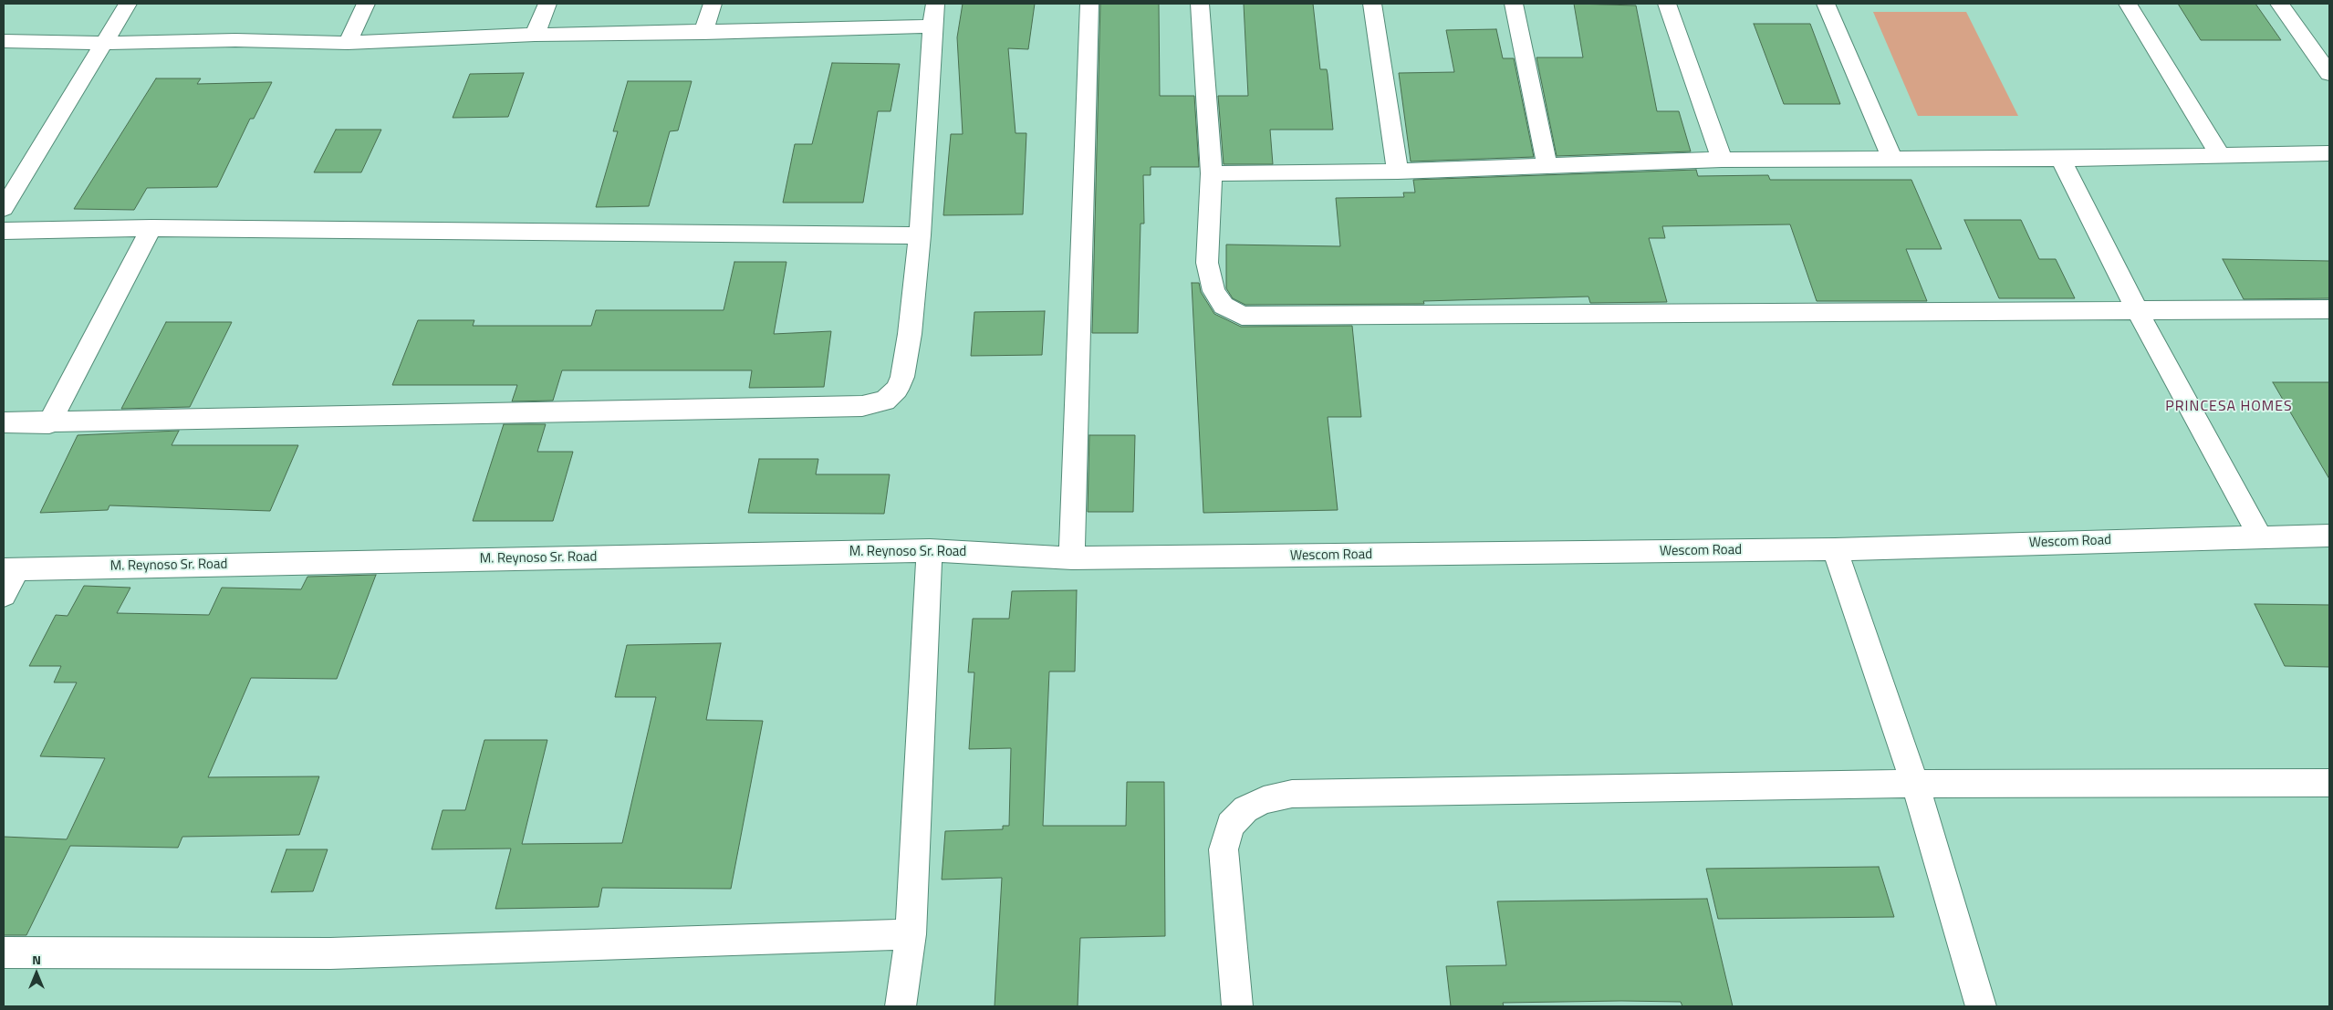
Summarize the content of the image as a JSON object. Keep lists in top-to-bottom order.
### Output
{
  "streets": {
    "street": ["Wescom Road", "M. Reynoso Sr. Road"]
  },
  "crossings": [
    ["Wescom Road", "M. Reynoso Sr. Road"]
  ],
  "districts": ["PRINCESA HOMES"],
  "north": "top"
}
